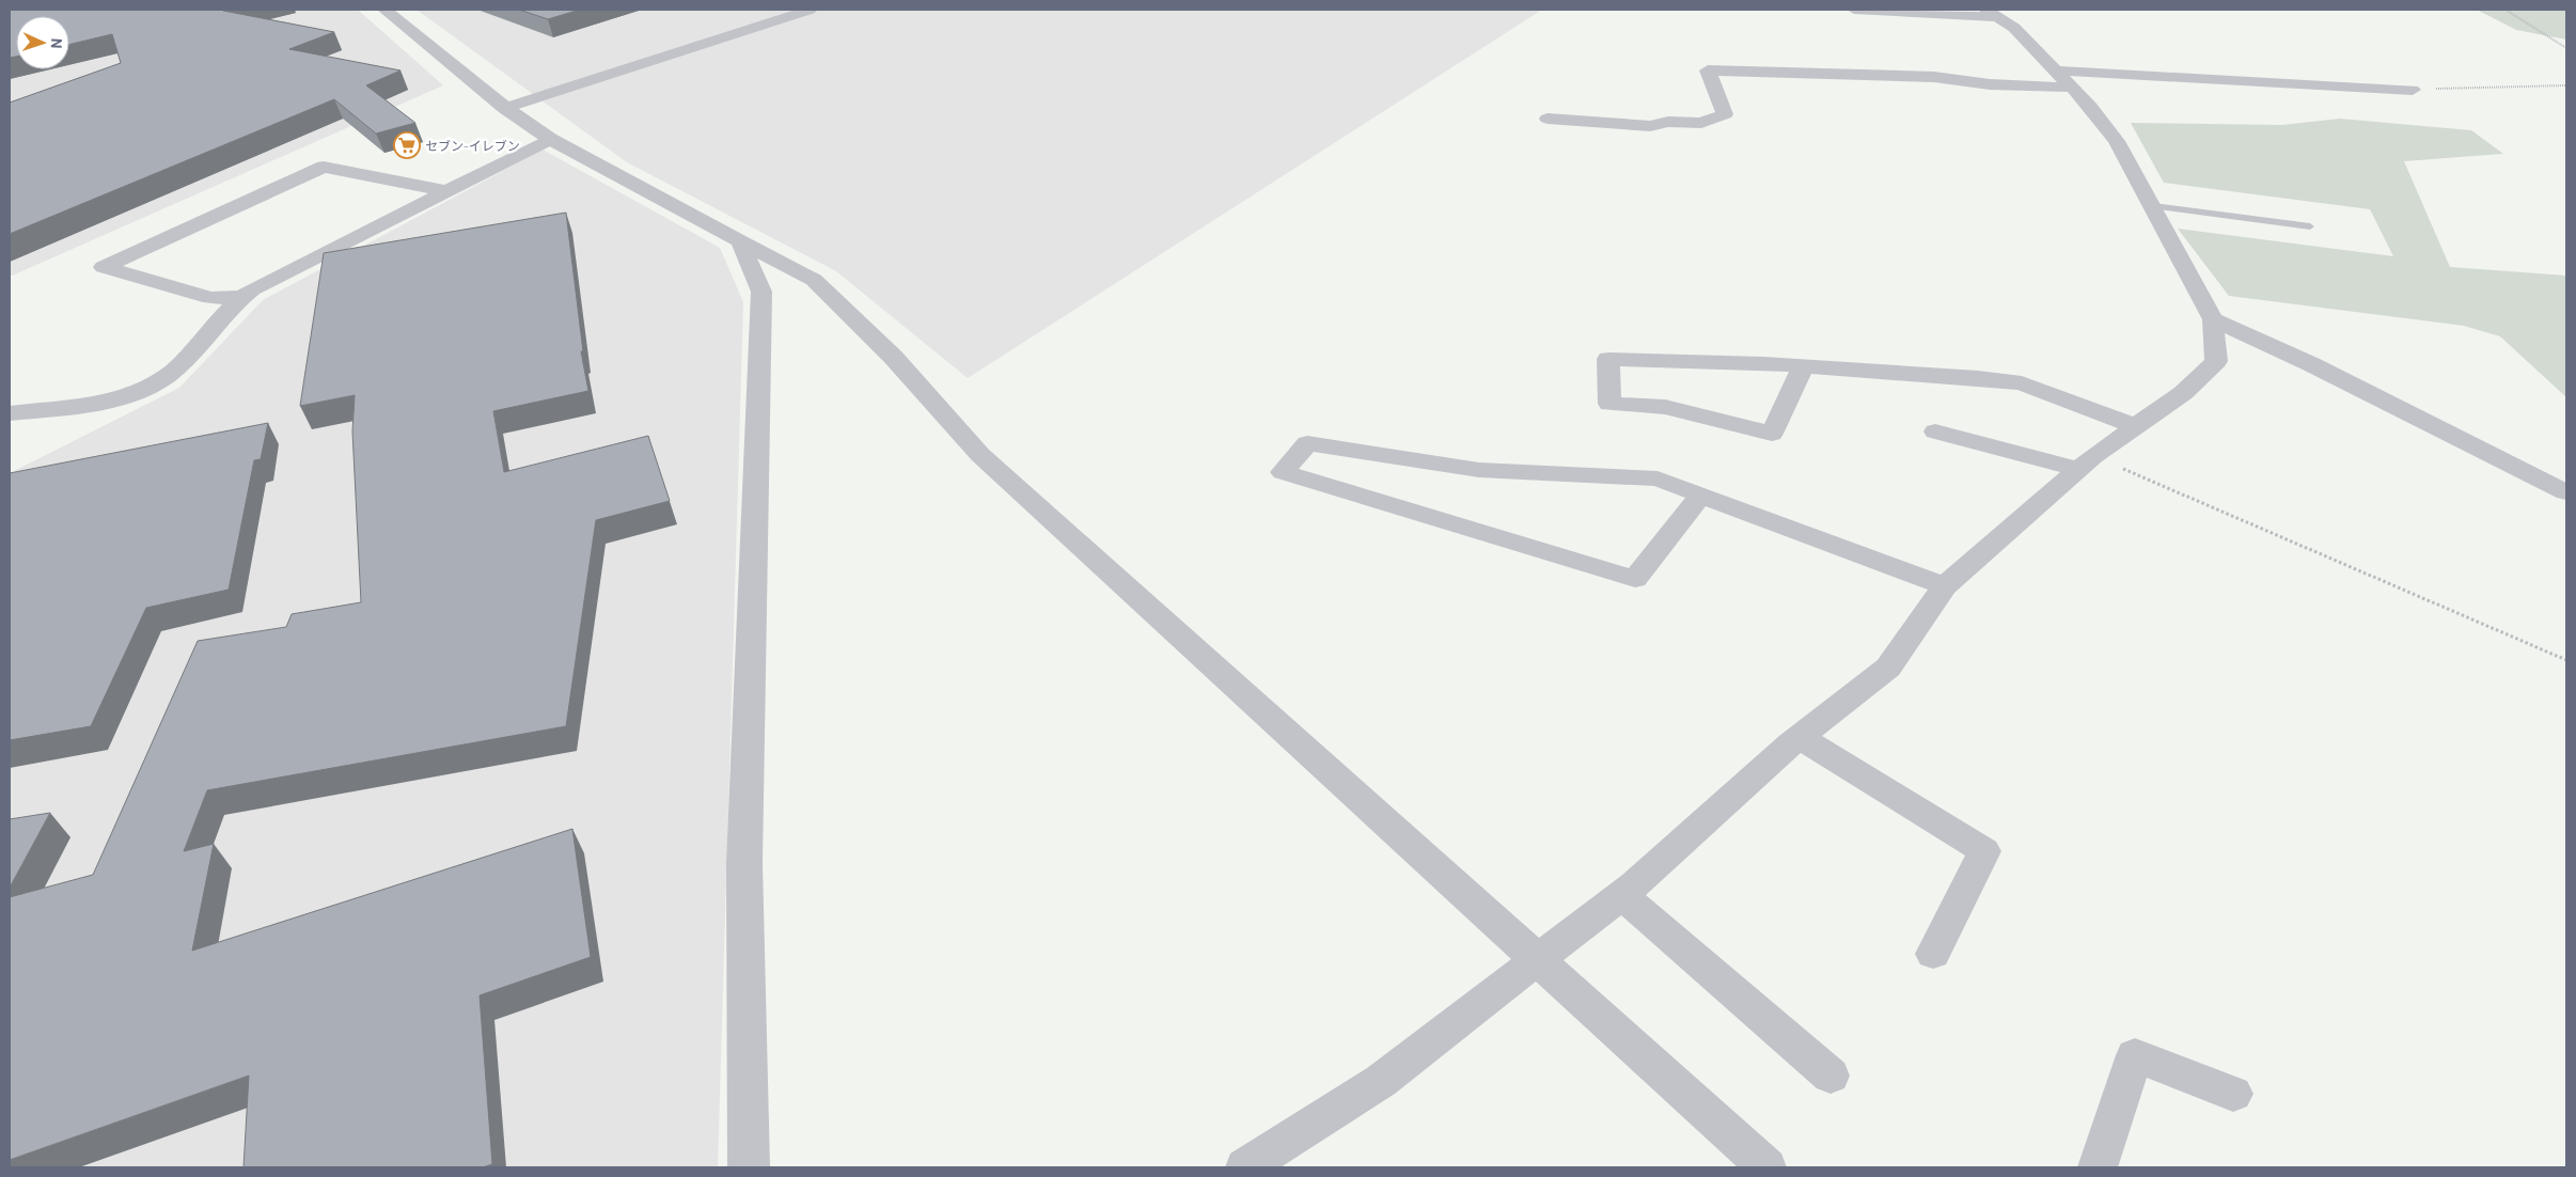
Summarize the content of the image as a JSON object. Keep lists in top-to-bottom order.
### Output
{
  "places": {
    "supermarket": ["セブン-イレブン"]
  },
  "north": "right"
}
